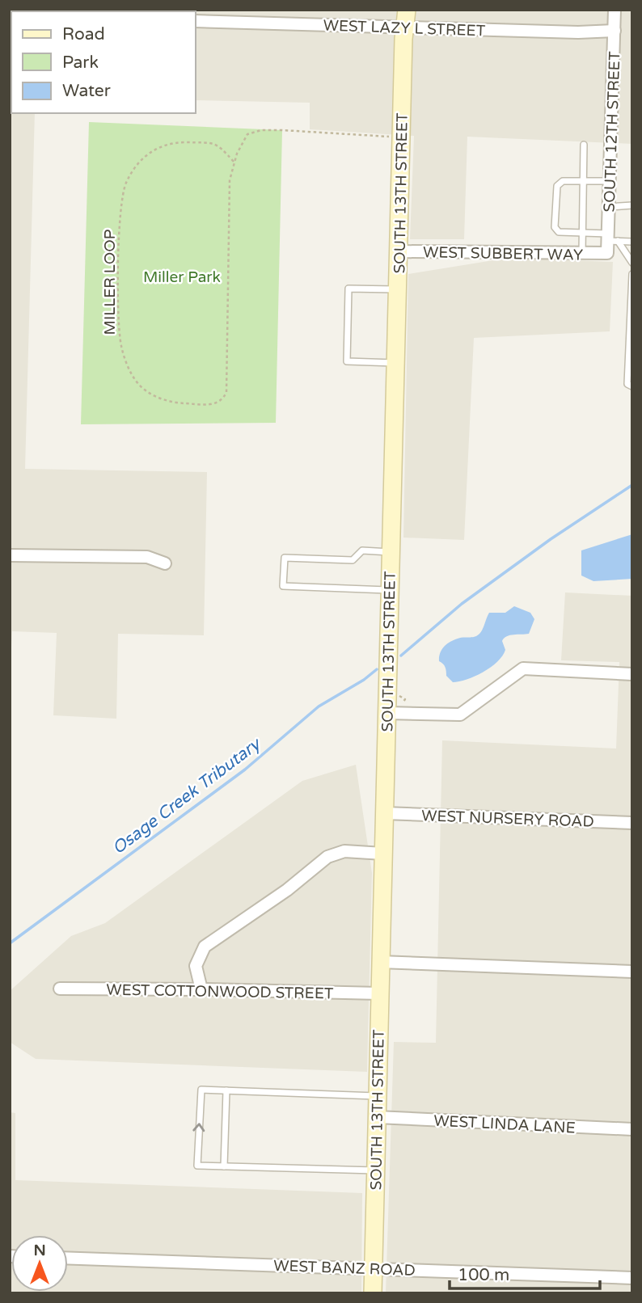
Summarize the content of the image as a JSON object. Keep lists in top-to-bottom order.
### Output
{
  "streets": {
    "street": [
      "WEST LAZY L STREET",
      "SOUTH 12TH STREET",
      "SOUTH 13TH STREET",
      "WEST SUBBERT WAY",
      "WEST NURSERY ROAD",
      "WEST COTTONWOOD STREET",
      "WEST LINDA LANE",
      "WEST BANZ ROAD"
    ],
    "path": ["MILLER LOOP"]
  },
  "crossings": [
    ["WEST LAZY L STREET", "SOUTH 12TH STREET"],
    ["WEST LAZY L STREET", "SOUTH 13TH STREET"],
    ["SOUTH 12TH STREET", "WEST SUBBERT WAY"],
    ["SOUTH 13TH STREET", "WEST SUBBERT WAY"],
    ["SOUTH 13TH STREET", "MILLER LOOP"],
    ["SOUTH 13TH STREET", "WEST NURSERY ROAD"],
    ["SOUTH 13TH STREET", "WEST COTTONWOOD STREET"],
    ["SOUTH 13TH STREET", "WEST LINDA LANE"],
    ["SOUTH 13TH STREET", "WEST BANZ ROAD"]
  ],
  "water": ["Osage Creek Tributary"],
  "parks": ["Miller Park"],
  "legend": ["Road", "Park", "Water"],
  "scale_bar": "100 m",
  "north": "top"
}
